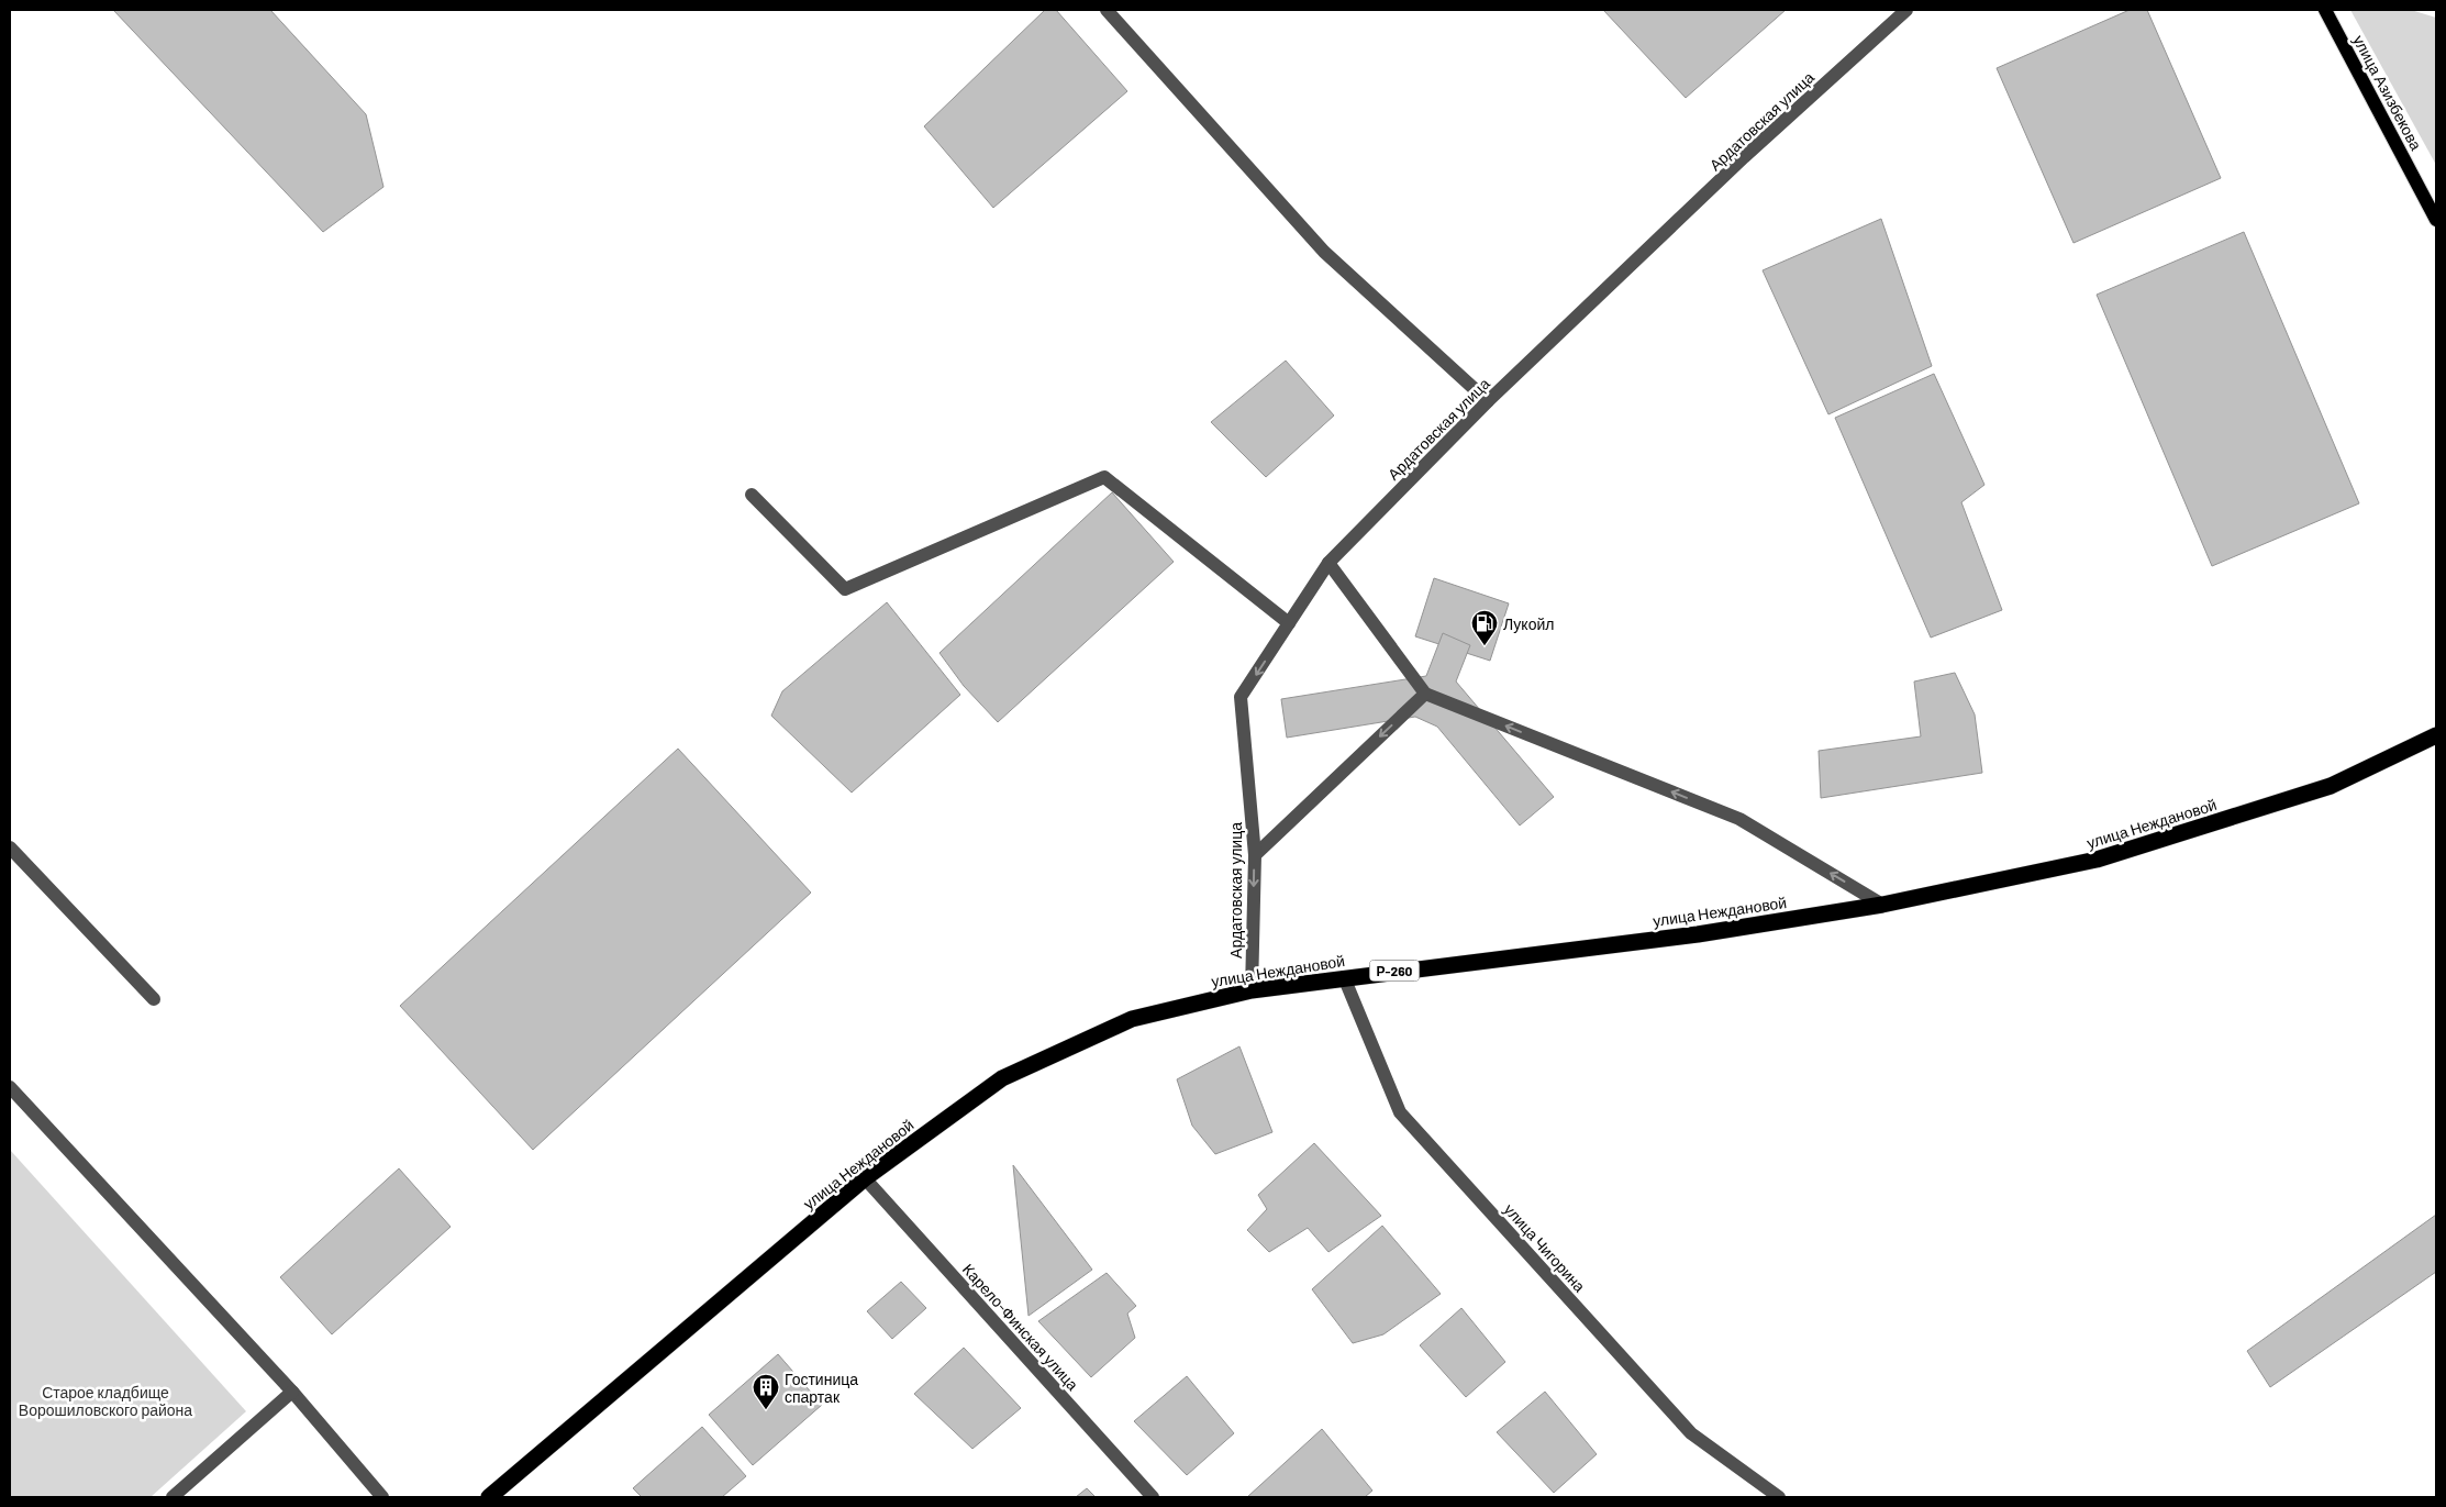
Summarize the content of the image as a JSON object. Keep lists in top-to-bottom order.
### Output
{
  "streets": {
    "highway": ["улица Неждановой", "Р-260"],
    "main road": ["улица Азизбекова"],
    "street": ["Ардатовская улица", "улица Чигорина", "Карело-Финская улица"]
  },
  "crossings": [
    ["Ардатовская улица", "улица Неждановой"],
    ["улица Неждановой", "улица Чигорина"],
    ["улица Неждановой", "Карело-Финская улица"]
  ],
  "parks": ["Старое кладбище Ворошиловского района"],
  "places": {
    "fuel station": ["Лукойл"],
    "building": ["Гостиница спартак"]
  }
}
